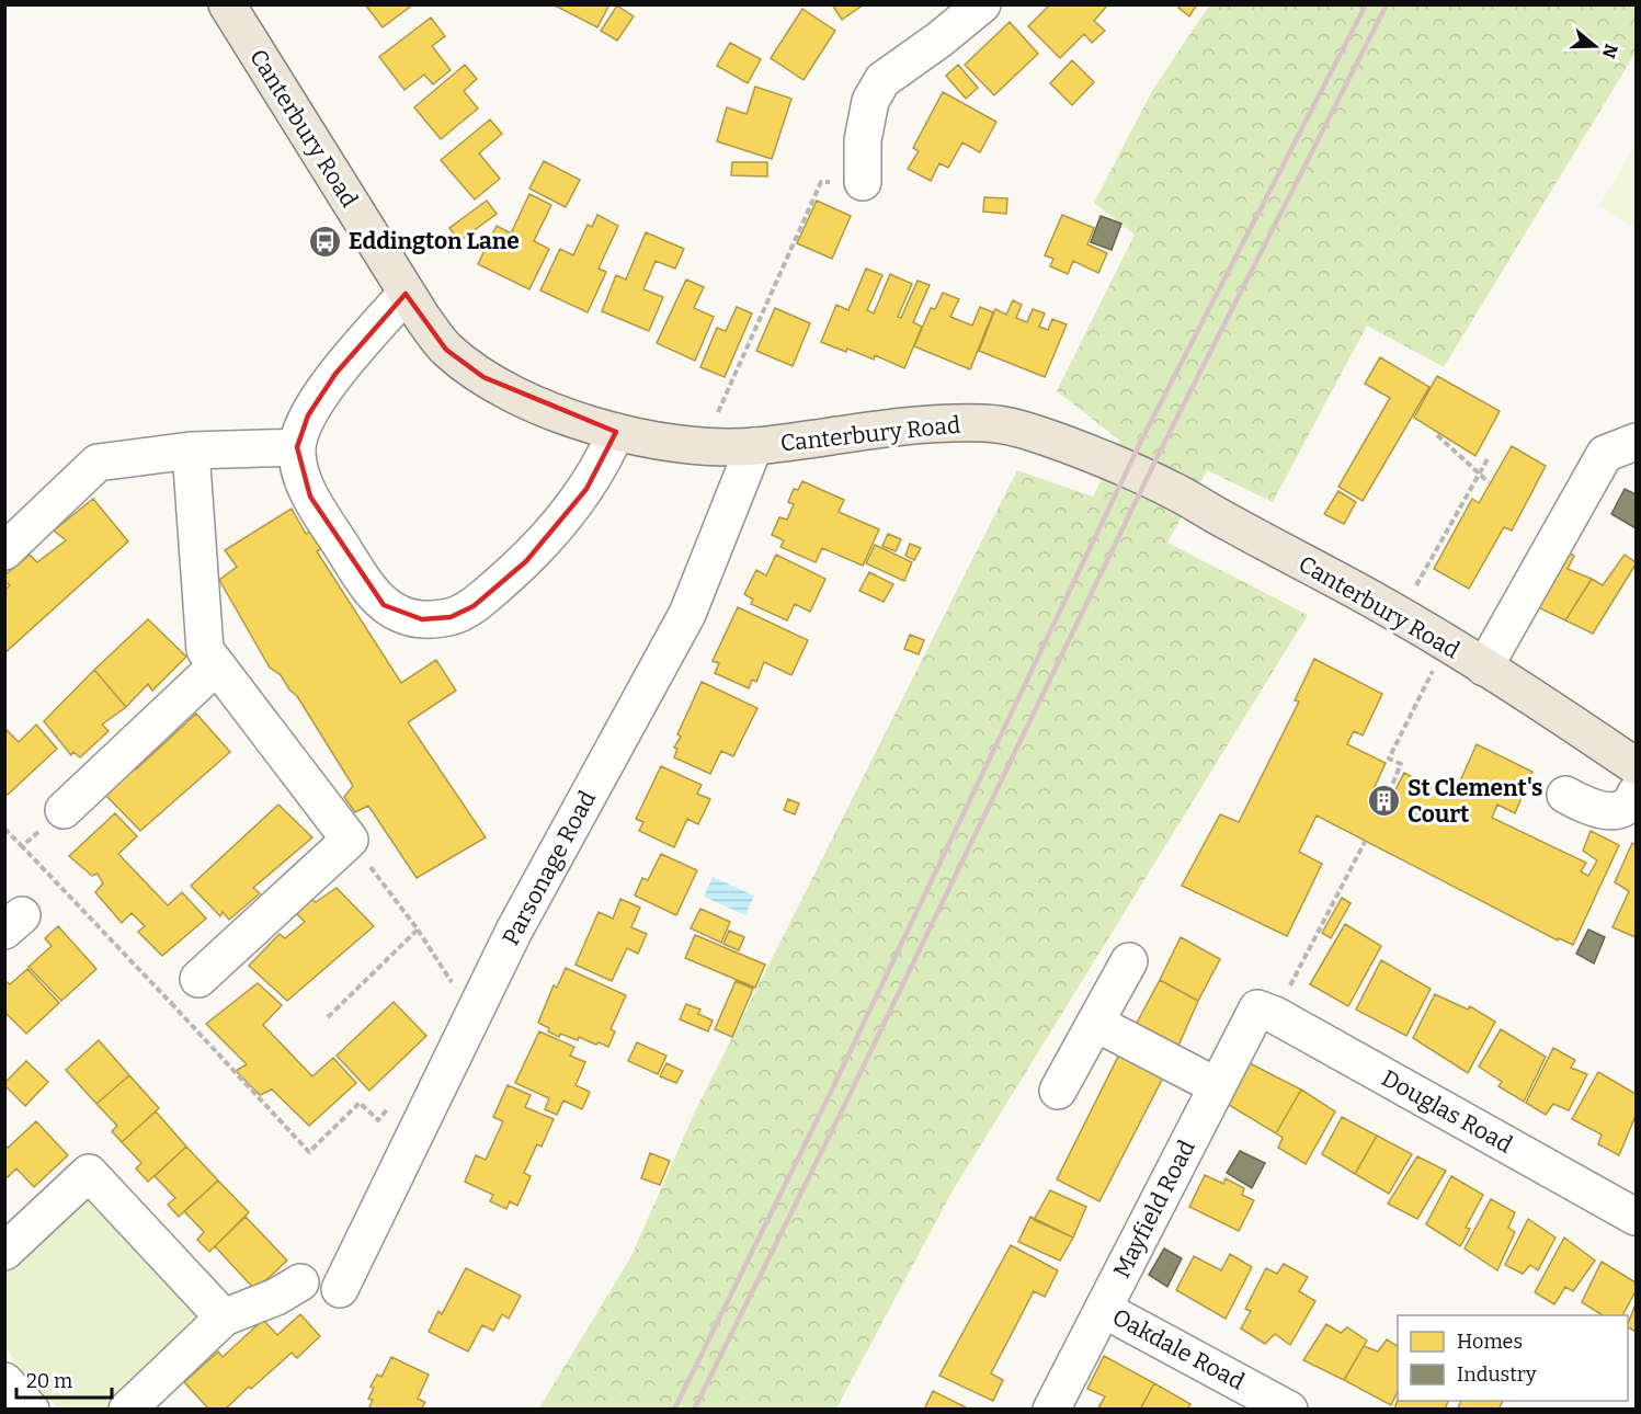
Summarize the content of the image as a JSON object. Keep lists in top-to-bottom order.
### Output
{
  "streets": {
    "main road": ["Canterbury Road"],
    "street": [
      "Parsonage Road",
      "Douglas Road",
      "Mayfield Road",
      "Oakdale Road"
    ]
  },
  "crossings": [
    ["Canterbury Road", "Parsonage Road"],
    ["Douglas Road", "Mayfield Road"],
    ["Mayfield Road", "Oakdale Road"]
  ],
  "places": {
    "bus stop": ["Eddington Lane"],
    "building": ["St Clement's Court"]
  },
  "legend": ["Homes", "Industry"],
  "scale_bar": "20 m",
  "north": "right"
}
